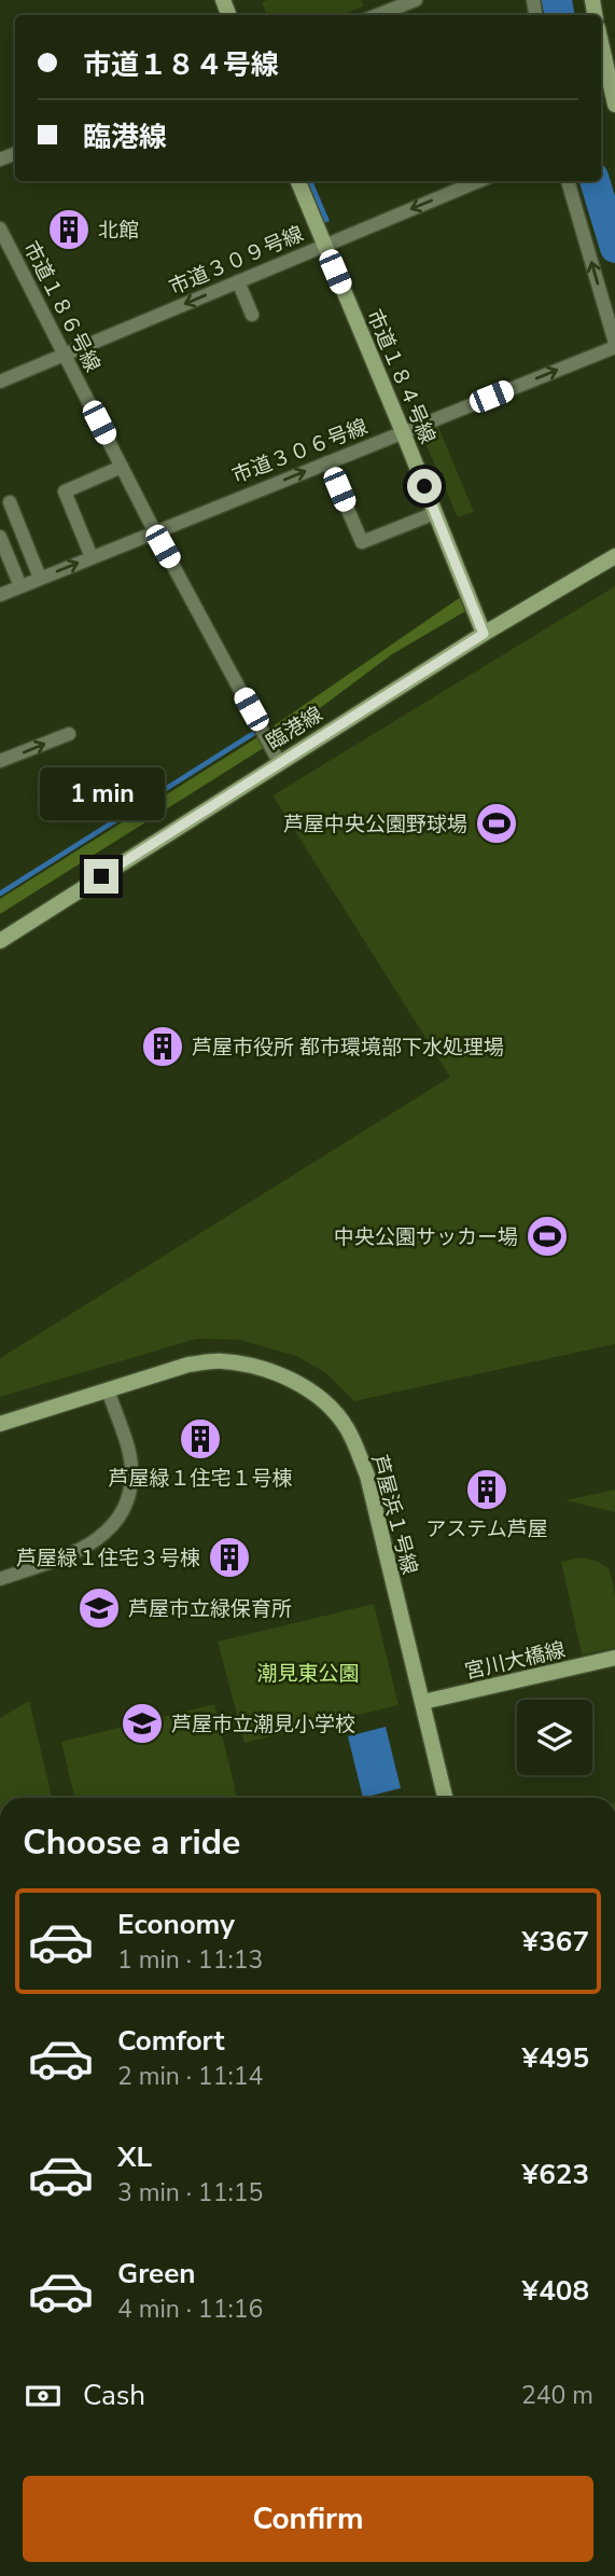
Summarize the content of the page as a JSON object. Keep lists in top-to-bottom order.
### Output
{
  "streets": {
    "street": [
      "市道３０９号線",
      "市道１８６号線",
      "市道１８４号線",
      "市道３０６号線",
      "臨港線",
      "芦屋浜１号線",
      "宮川大橋線"
    ]
  },
  "crossings": [
    ["市道３０９号線", "市道１８６号線"],
    ["市道３０９号線", "市道１８４号線"],
    ["市道１８６号線", "市道３０６号線"],
    ["市道１８６号線", "臨港線"],
    ["市道１８４号線", "市道３０６号線"],
    ["市道１８４号線", "臨港線"],
    ["芦屋浜１号線", "宮川大橋線"]
  ],
  "one_way": ["市道３０９号線", "市道３０６号線"],
  "parks": ["潮見東公園"],
  "places": {
    "building": [
      "北館",
      "芦屋市役所 都市環境部下水処理場",
      "芦屋緑１住宅１号棟",
      "アステム芦屋",
      "芦屋緑１住宅３号棟"
    ],
    "sports": ["芦屋中央公園野球場", "中央公園サッカー場"],
    "school or university": ["芦屋市立緑保育所", "芦屋市立潮見小学校"]
  },
  "page": {
    "banner": ["市道１８４号線", "臨港線"],
    "bubble": "1 min",
    "heading": "Choose a ride",
    "list": [
      {
        "name": "Economy",
        "note": "1 min · 11:13",
        "value": "¥367"
      },
      {
        "name": "Comfort",
        "note": "2 min · 11:14",
        "value": "¥495"
      },
      {
        "name": "XL",
        "note": "3 min · 11:15",
        "value": "¥623"
      },
      {
        "name": "Green",
        "note": "4 min · 11:16",
        "value": "¥408"
      }
    ],
    "pay": ["Cash", "240 m"],
    "buttons": "Confirm"
  }
}
